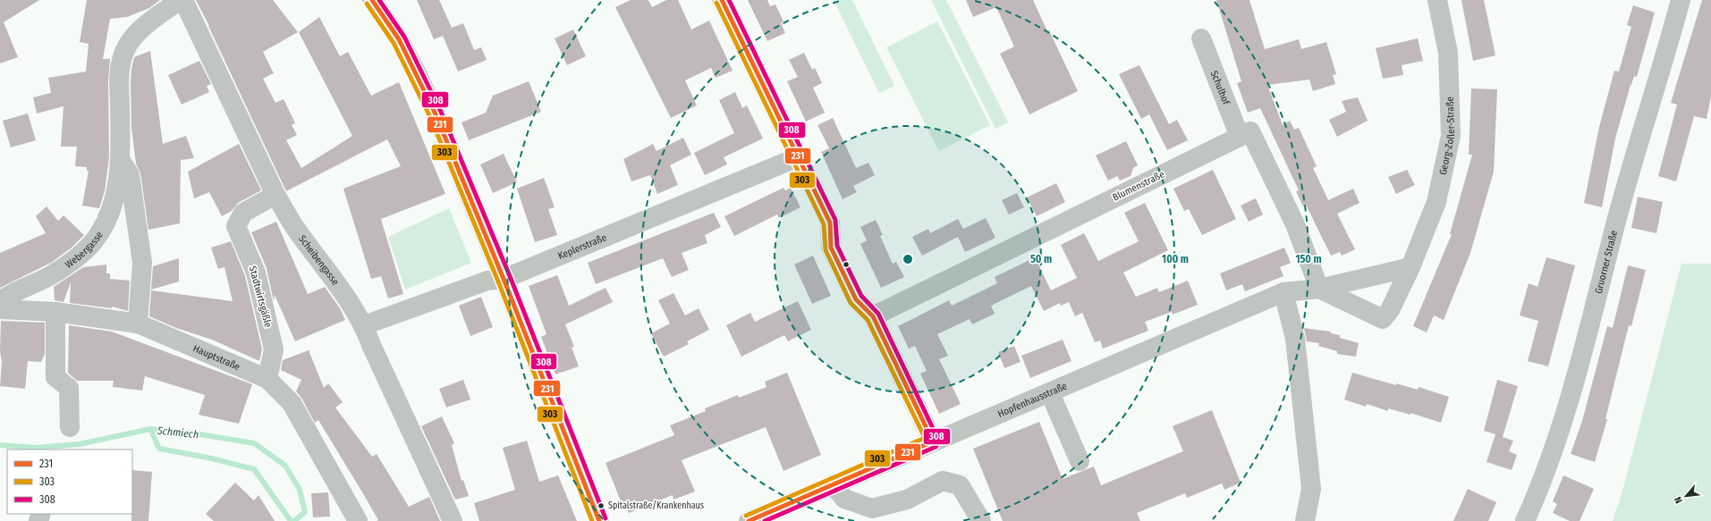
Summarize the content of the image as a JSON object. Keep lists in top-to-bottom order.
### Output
{
  "streets": {
    "street": [
      "Schulhof",
      "Georg-Zoller-Straße",
      "Blumenstraße",
      "Keplerstraße",
      "Webergasse",
      "Scheibengasse",
      "Gruorner Straße",
      "Stadtwirtsgäßle",
      "Hauptstraße",
      "Hopfenhausstraße"
    ]
  },
  "crossings": [
    ["Schulhof", "Blumenstraße"],
    ["Georg-Zoller-Straße", "Blumenstraße"],
    ["Georg-Zoller-Straße", "Hopfenhausstraße"],
    ["Blumenstraße", "Hopfenhausstraße"],
    ["Keplerstraße", "Scheibengasse"],
    ["Scheibengasse", "Stadtwirtsgäßle"],
    ["Stadtwirtsgäßle", "Hauptstraße"]
  ],
  "water": ["Schmiech"],
  "places": ["Spitalstraße/Krankenhaus"],
  "lines": ["transit line 231", "transit line 308", "transit line 303"],
  "legend": ["231", "303", "308"],
  "north": "bottom left",
  "rings": ["50 m", "100 m", "150 m"]
}
